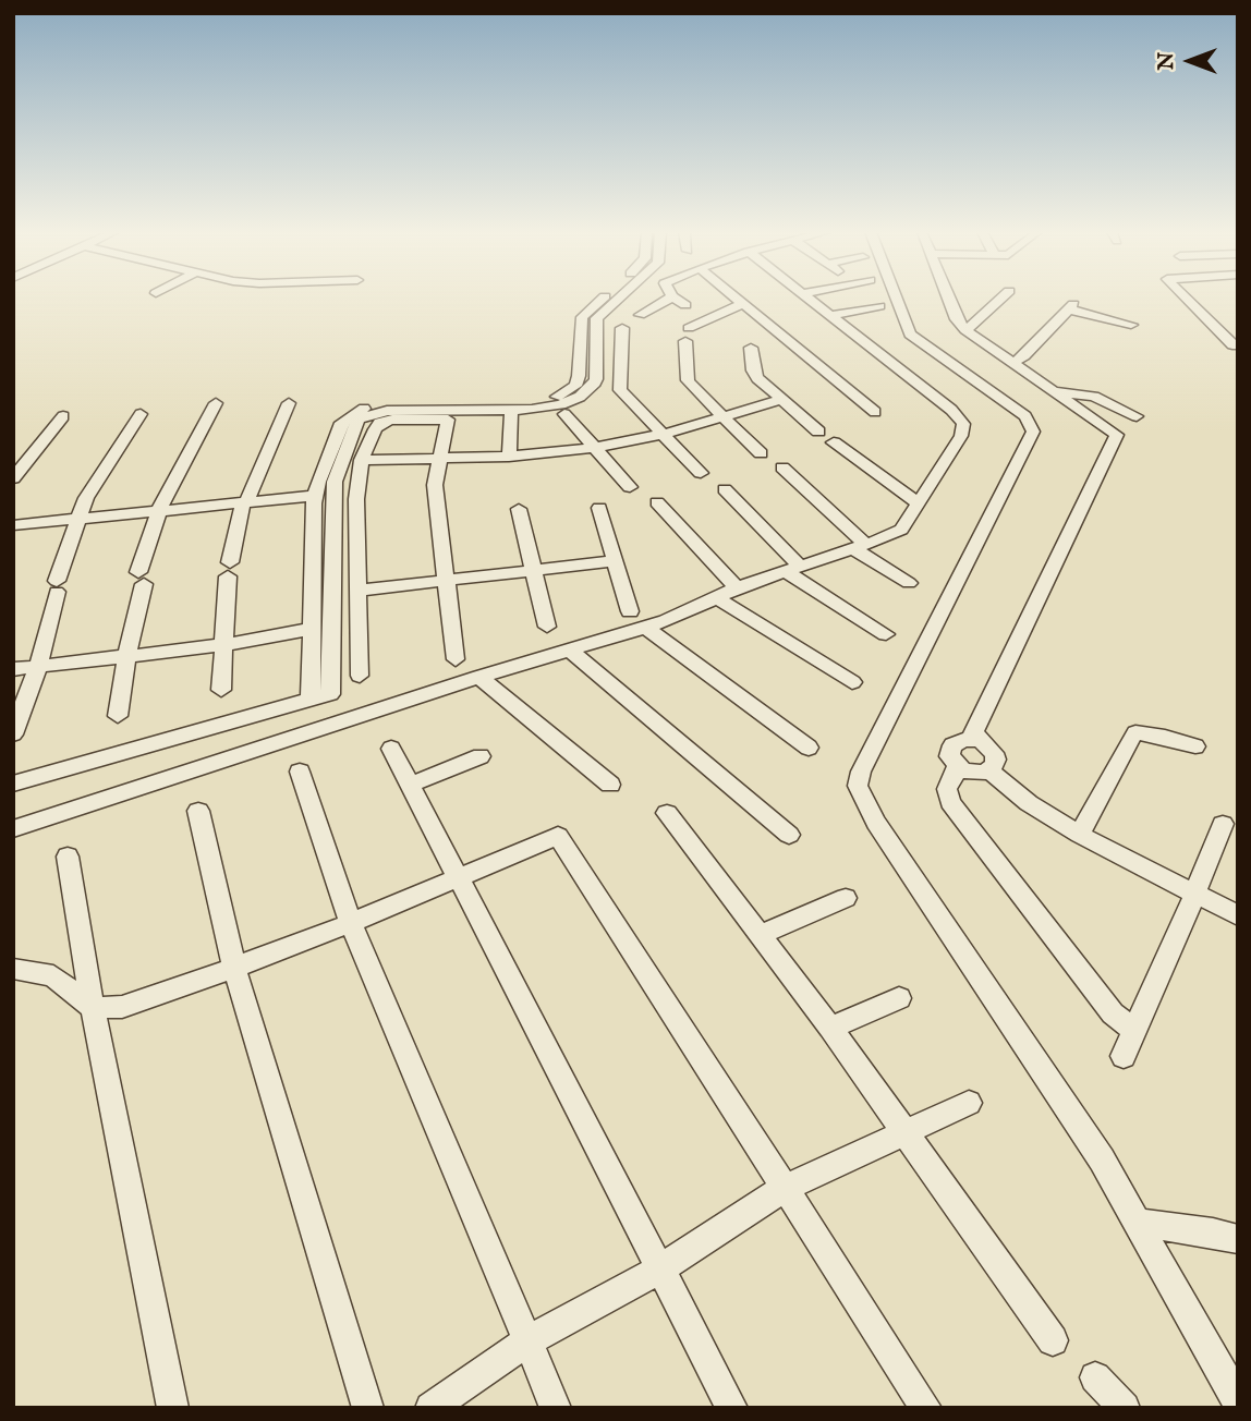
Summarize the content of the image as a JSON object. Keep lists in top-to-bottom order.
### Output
{
  "north": "left"
}
